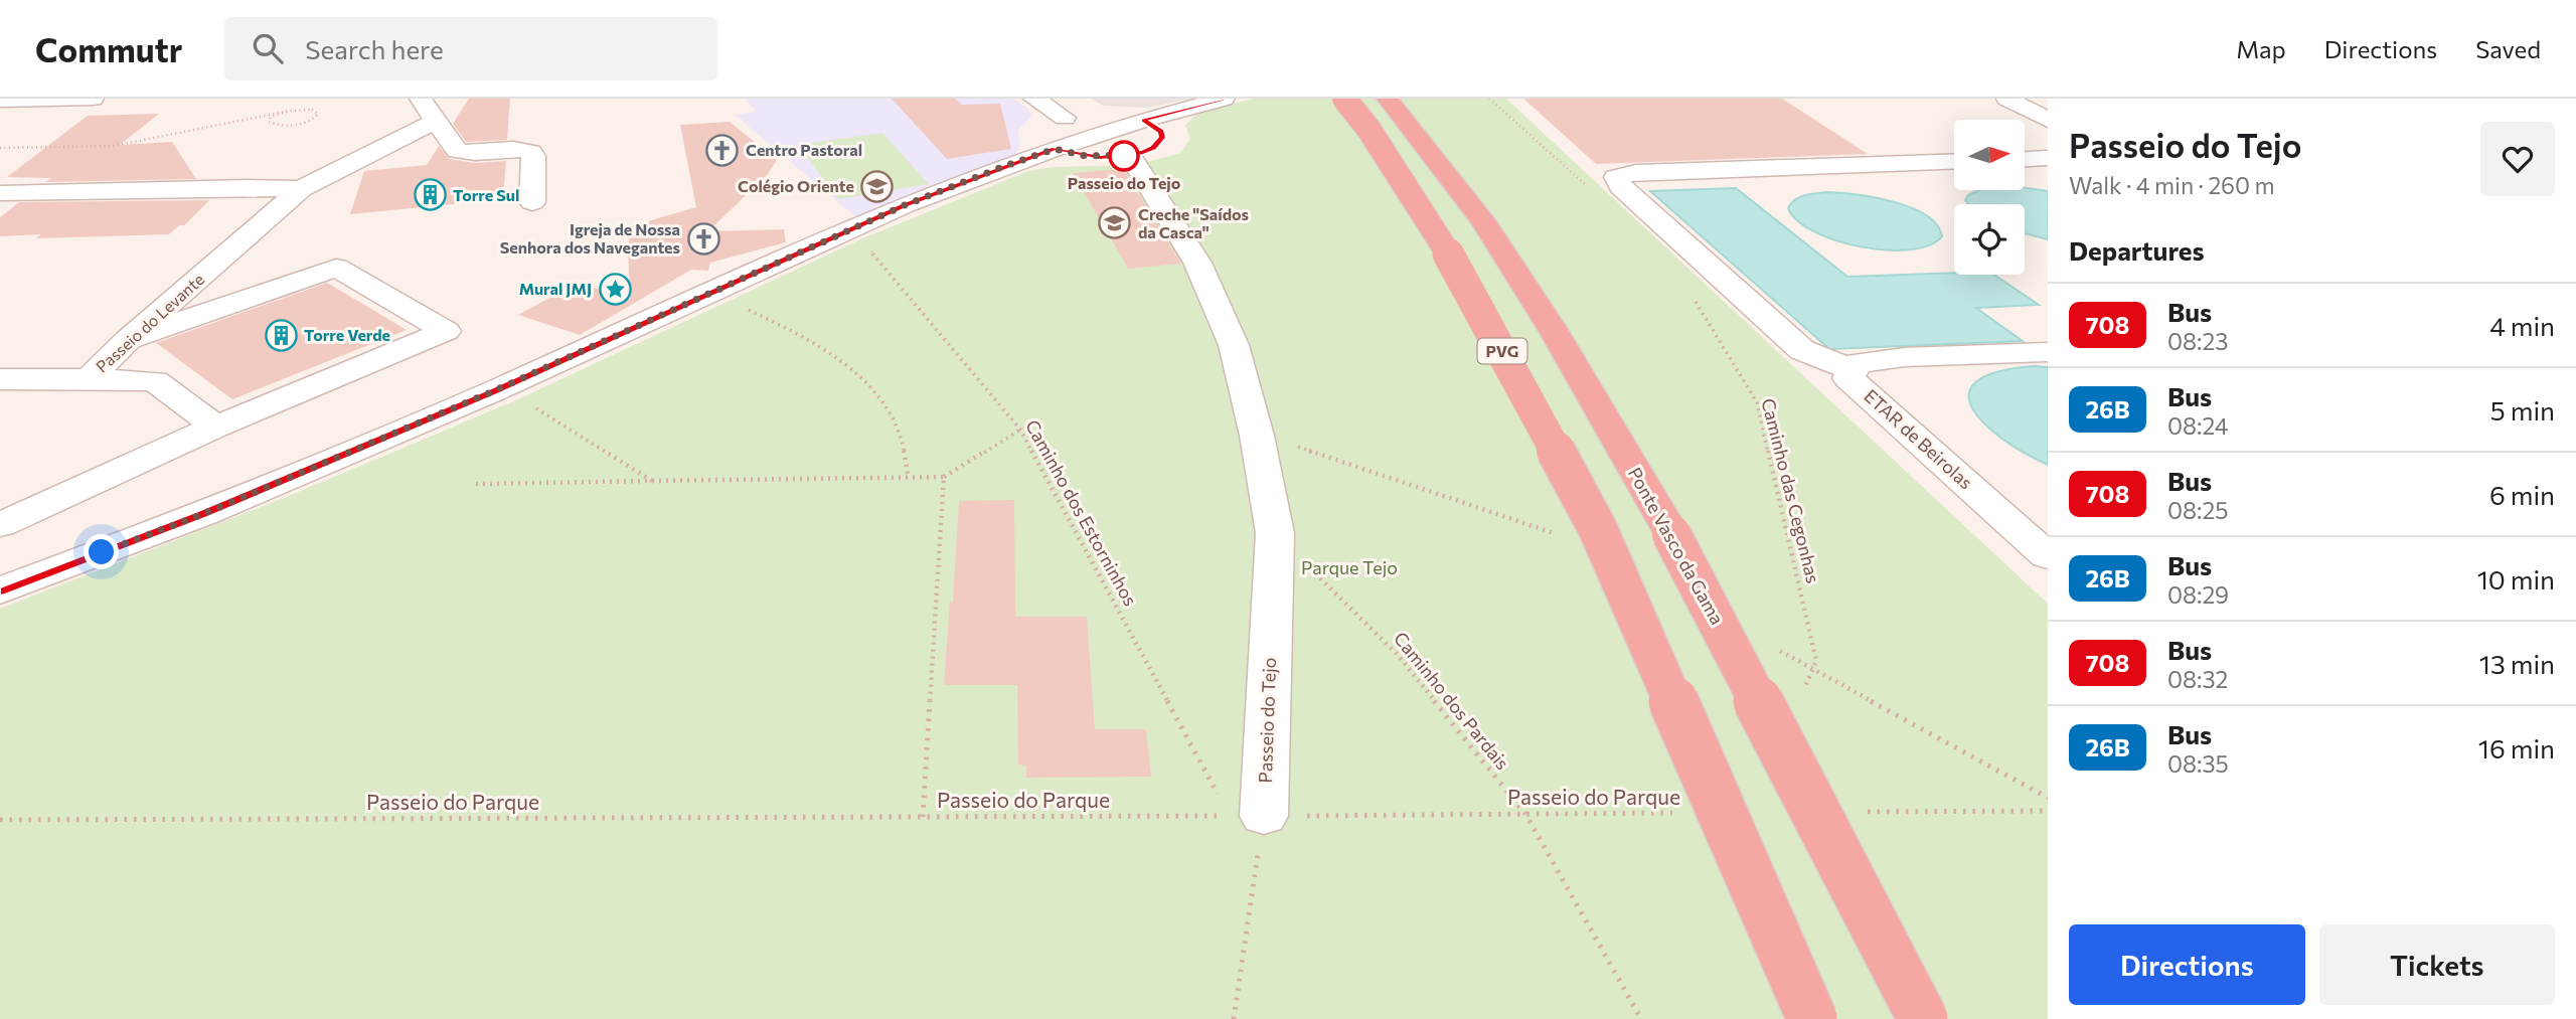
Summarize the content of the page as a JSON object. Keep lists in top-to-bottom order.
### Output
{
  "streets": {
    "highway": ["PVG", "Ponte Vasco da Gama"],
    "street": ["Passeio do Levante", "ETAR de Beirolas", "Passeio do Tejo"],
    "path": [
      "Caminho das Cegonhas",
      "Caminho dos Estorninhos",
      "Caminho dos Pardais",
      "Passeio do Parque"
    ]
  },
  "crossings": [
    ["Caminho dos Estorninhos", "Passeio do Tejo"],
    ["Caminho dos Estorninhos", "Passeio do Parque"],
    ["Caminho dos Pardais", "Passeio do Tejo"],
    ["Caminho dos Pardais", "Passeio do Parque"],
    ["Passeio do Tejo", "Passeio do Parque"]
  ],
  "parks": ["Parque Tejo"],
  "places": {
    "church": ["Centro Pastoral", "Igreja de Nossa Senhora dos Navegantes"],
    "other": ["Passeio do Tejo"],
    "school or university": ["Colégio Oriente", "Creche \"Saídos da Casca\""],
    "building": ["Torre Sul", "Torre Verde"],
    "place": ["Mural JMJ"]
  },
  "lines": ["bus line 708"],
  "north": "right",
  "page": {
    "header": "Commutr",
    "search": "Search here",
    "nav": ["Map", "Directions", "Saved"],
    "heading": [
      ["Passeio do Tejo", "Walk · 4 min · 260 m"],
      "Departures"
    ],
    "list": [
      {
        "mark": "708",
        "name": "Bus",
        "note": "08:23",
        "value": "4 min"
      },
      {
        "mark": "26B",
        "name": "Bus",
        "note": "08:24",
        "value": "5 min"
      },
      {
        "mark": "708",
        "name": "Bus",
        "note": "08:25",
        "value": "6 min"
      },
      {
        "mark": "26B",
        "name": "Bus",
        "note": "08:29",
        "value": "10 min"
      },
      {
        "mark": "708",
        "name": "Bus",
        "note": "08:32",
        "value": "13 min"
      },
      {
        "mark": "26B",
        "name": "Bus",
        "note": "08:35",
        "value": "16 min"
      }
    ],
    "buttons": ["Directions", "Tickets"]
  }
}
